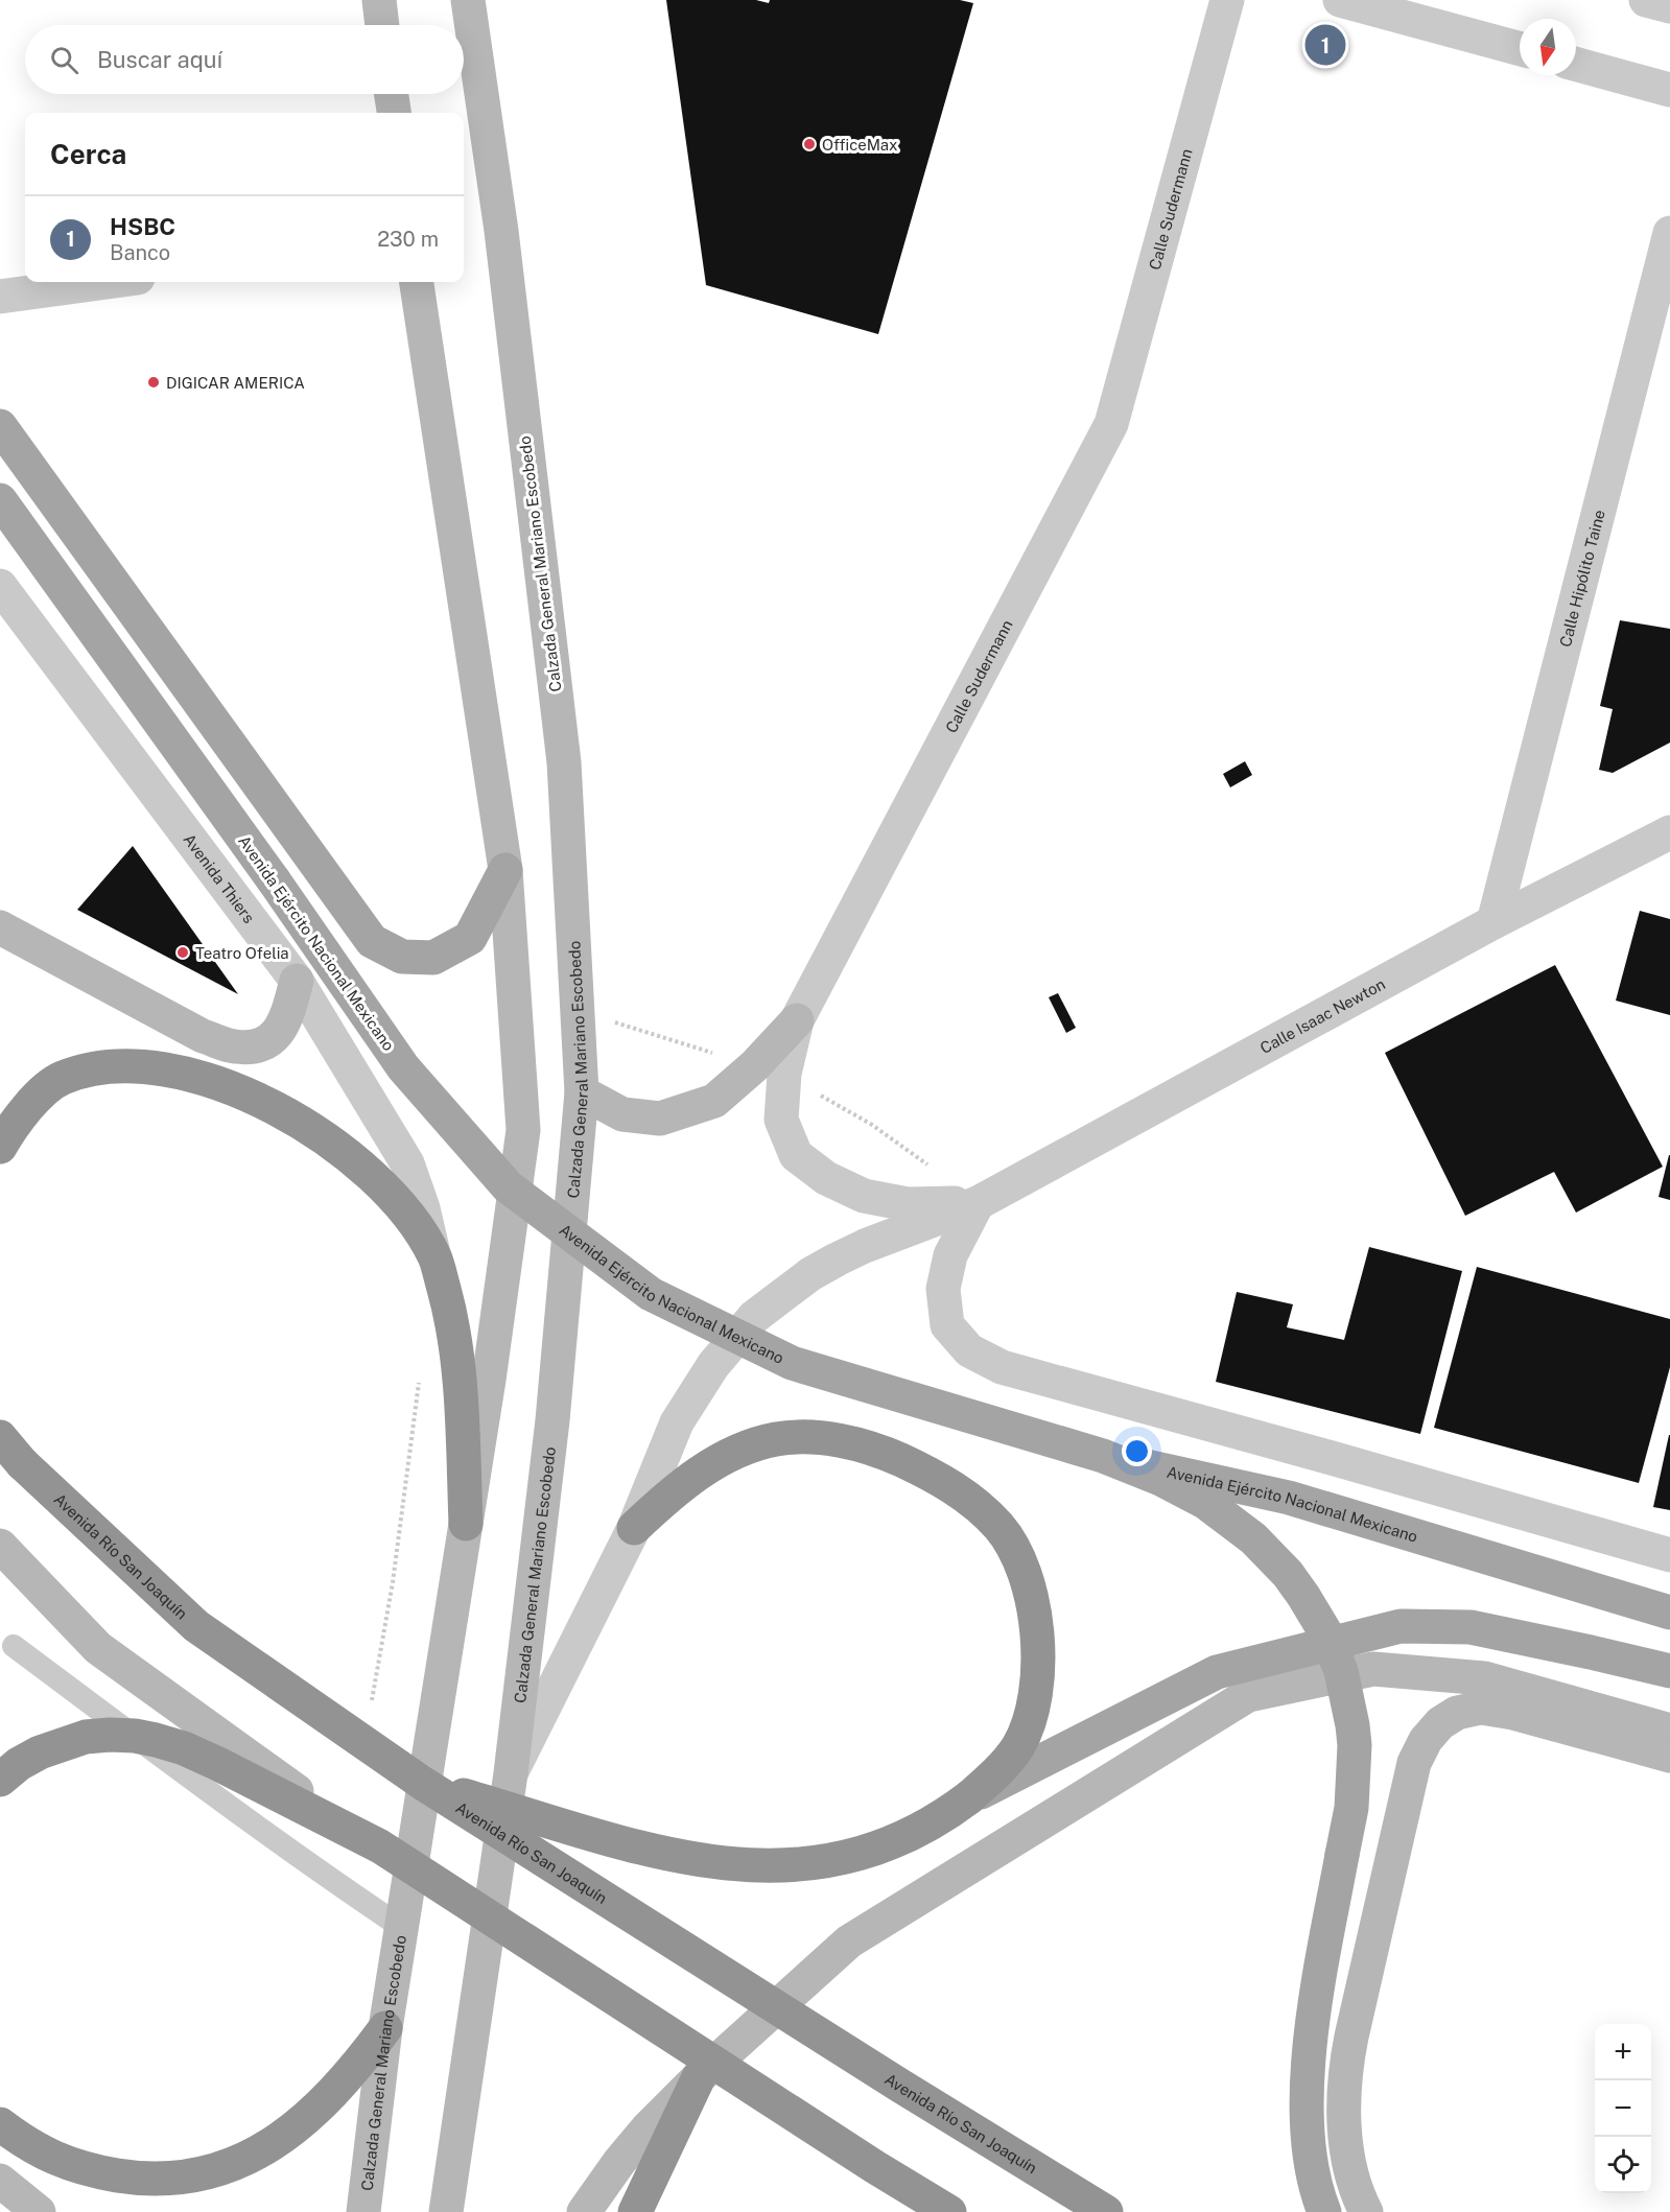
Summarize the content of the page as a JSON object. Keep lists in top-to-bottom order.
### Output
{
  "streets": {
    "highway": ["Avenida Río San Joaquín"],
    "main road": ["Calzada General Mariano Escobedo", "Avenida Ejército Nacional Mexicano"],
    "street": [
      "Calle Sudermann",
      "Calle Hipólito Taine",
      "Avenida Thiers",
      "Calle Isaac Newton"
    ]
  },
  "crossings": [
    ["Calzada General Mariano Escobedo", "Calle Isaac Newton"],
    ["Calle Hipólito Taine", "Calle Isaac Newton"]
  ],
  "places": ["OfficeMax", "DIGICAR AMERICA", "Teatro Ofelia"],
  "north": "bottom",
  "page": {
    "pins": "1",
    "search": "Buscar aquí",
    "heading": "Cerca",
    "list": [
      {
        "mark": "1",
        "name": "HSBC",
        "note": "Banco",
        "value": "230 m"
      }
    ],
    "map_buttons": ["+", "−"]
  }
}
